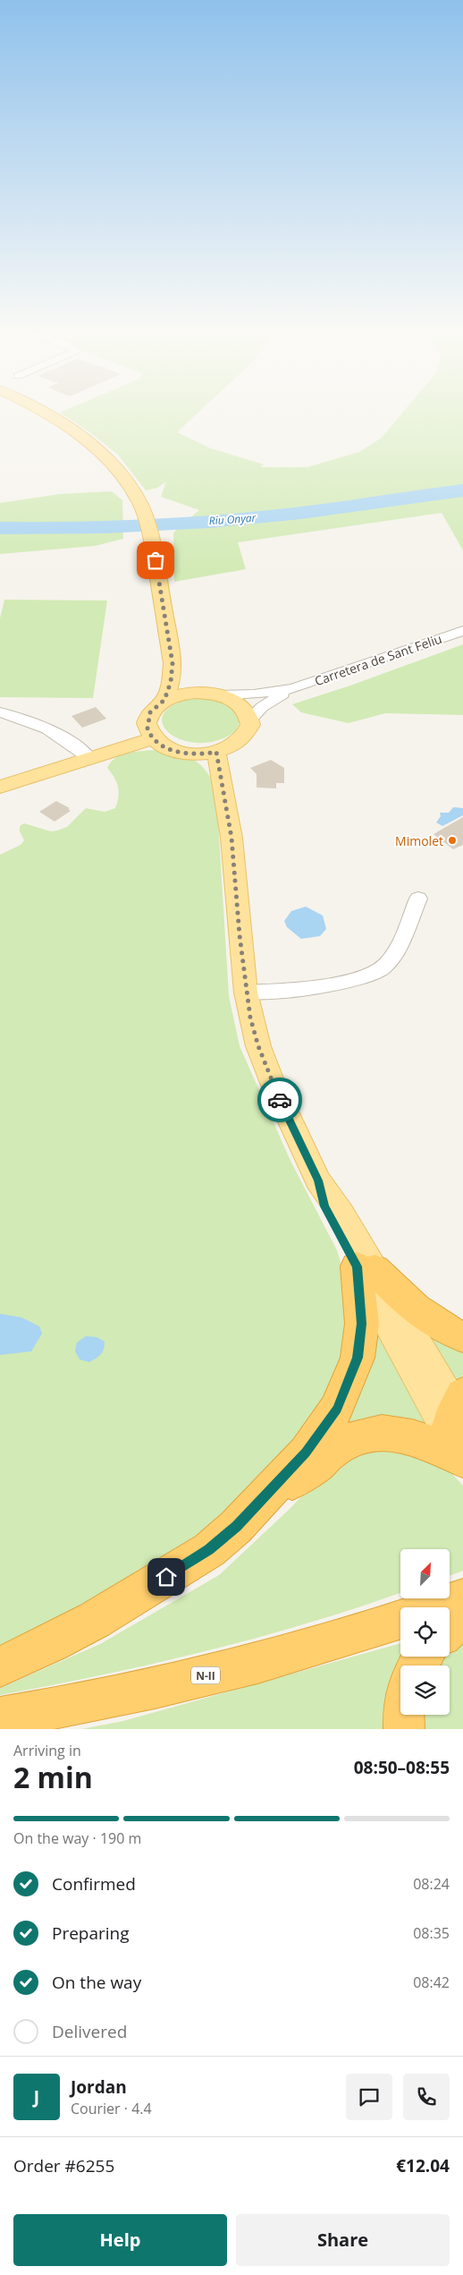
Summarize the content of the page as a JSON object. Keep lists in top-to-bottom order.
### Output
{
  "streets": {
    "highway": ["N-II"],
    "street": ["Carretera de Sant Feliu"]
  },
  "water": ["Riu Onyar"],
  "places": ["Mimolet"],
  "north": "top right",
  "page": {
    "heading": ["2 min", "Arriving in", "08:50–08:55"],
    "panel": [
      "Jordan",
      "Courier · 4.4",
      "Order #6255",
      "€12.04"
    ],
    "bar": "On the way · 190 m",
    "list": [
      ["Confirmed", "08:24"],
      ["Preparing", "08:35"],
      ["On the way", "08:42"],
      "Delivered"
    ],
    "round": "J",
    "buttons": ["Help", "Share"]
  }
}
